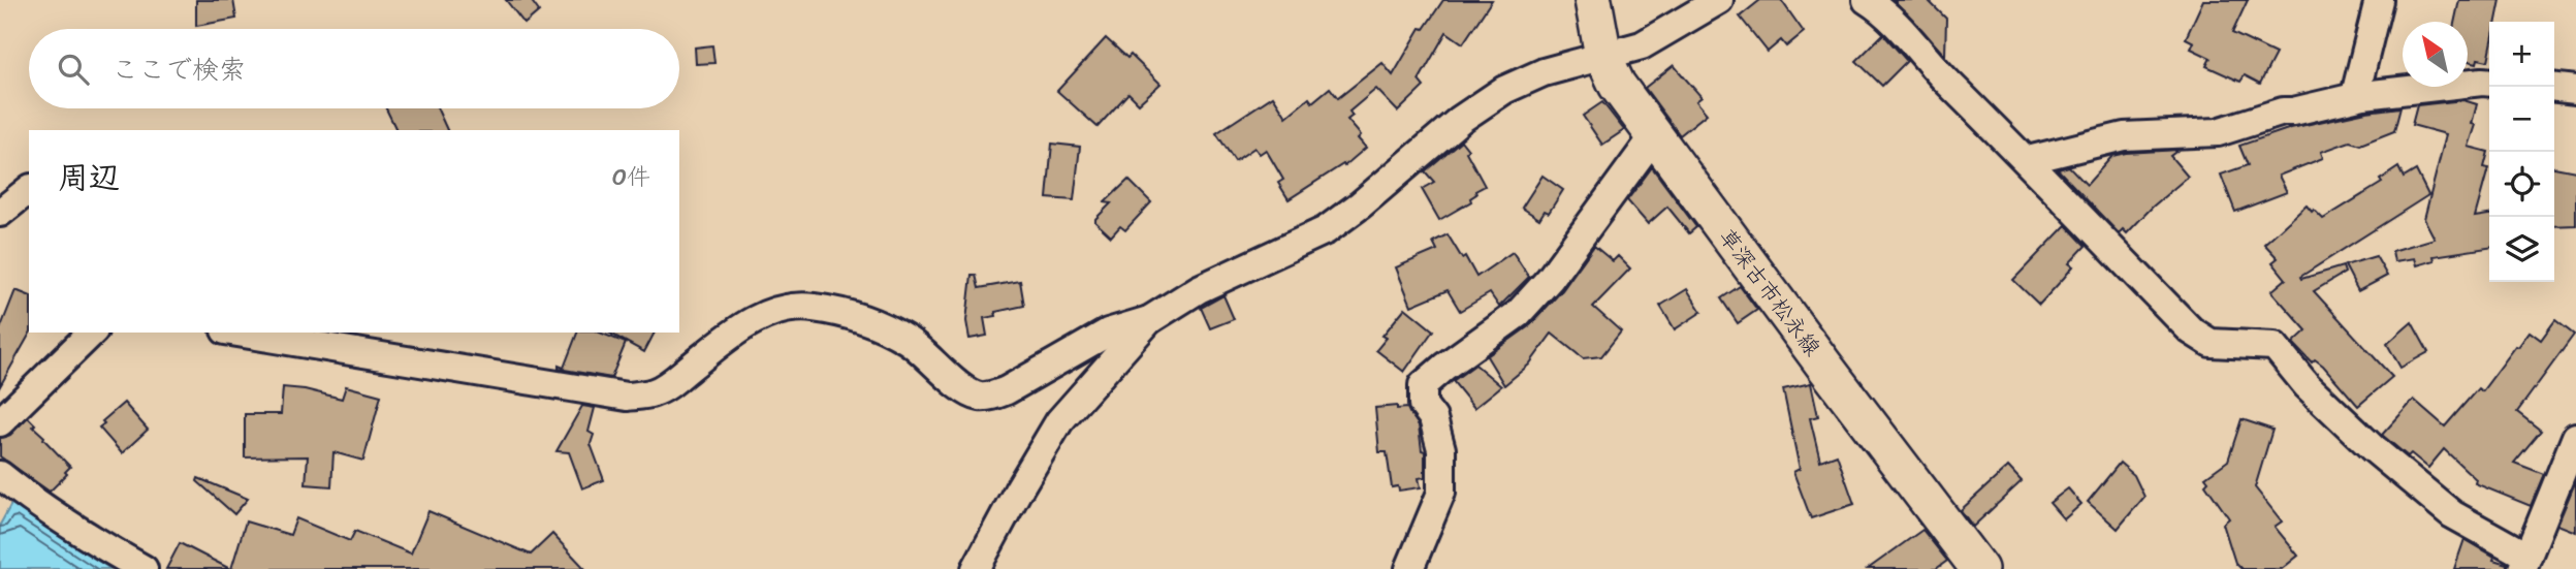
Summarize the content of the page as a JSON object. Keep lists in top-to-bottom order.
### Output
{
  "streets": {
    "main road": ["草深古市松永線"]
  },
  "north": "top left",
  "page": {
    "map_buttons": ["+", "−"],
    "search": "ここで検索",
    "heading": ["周辺", "0件"]
  }
}
